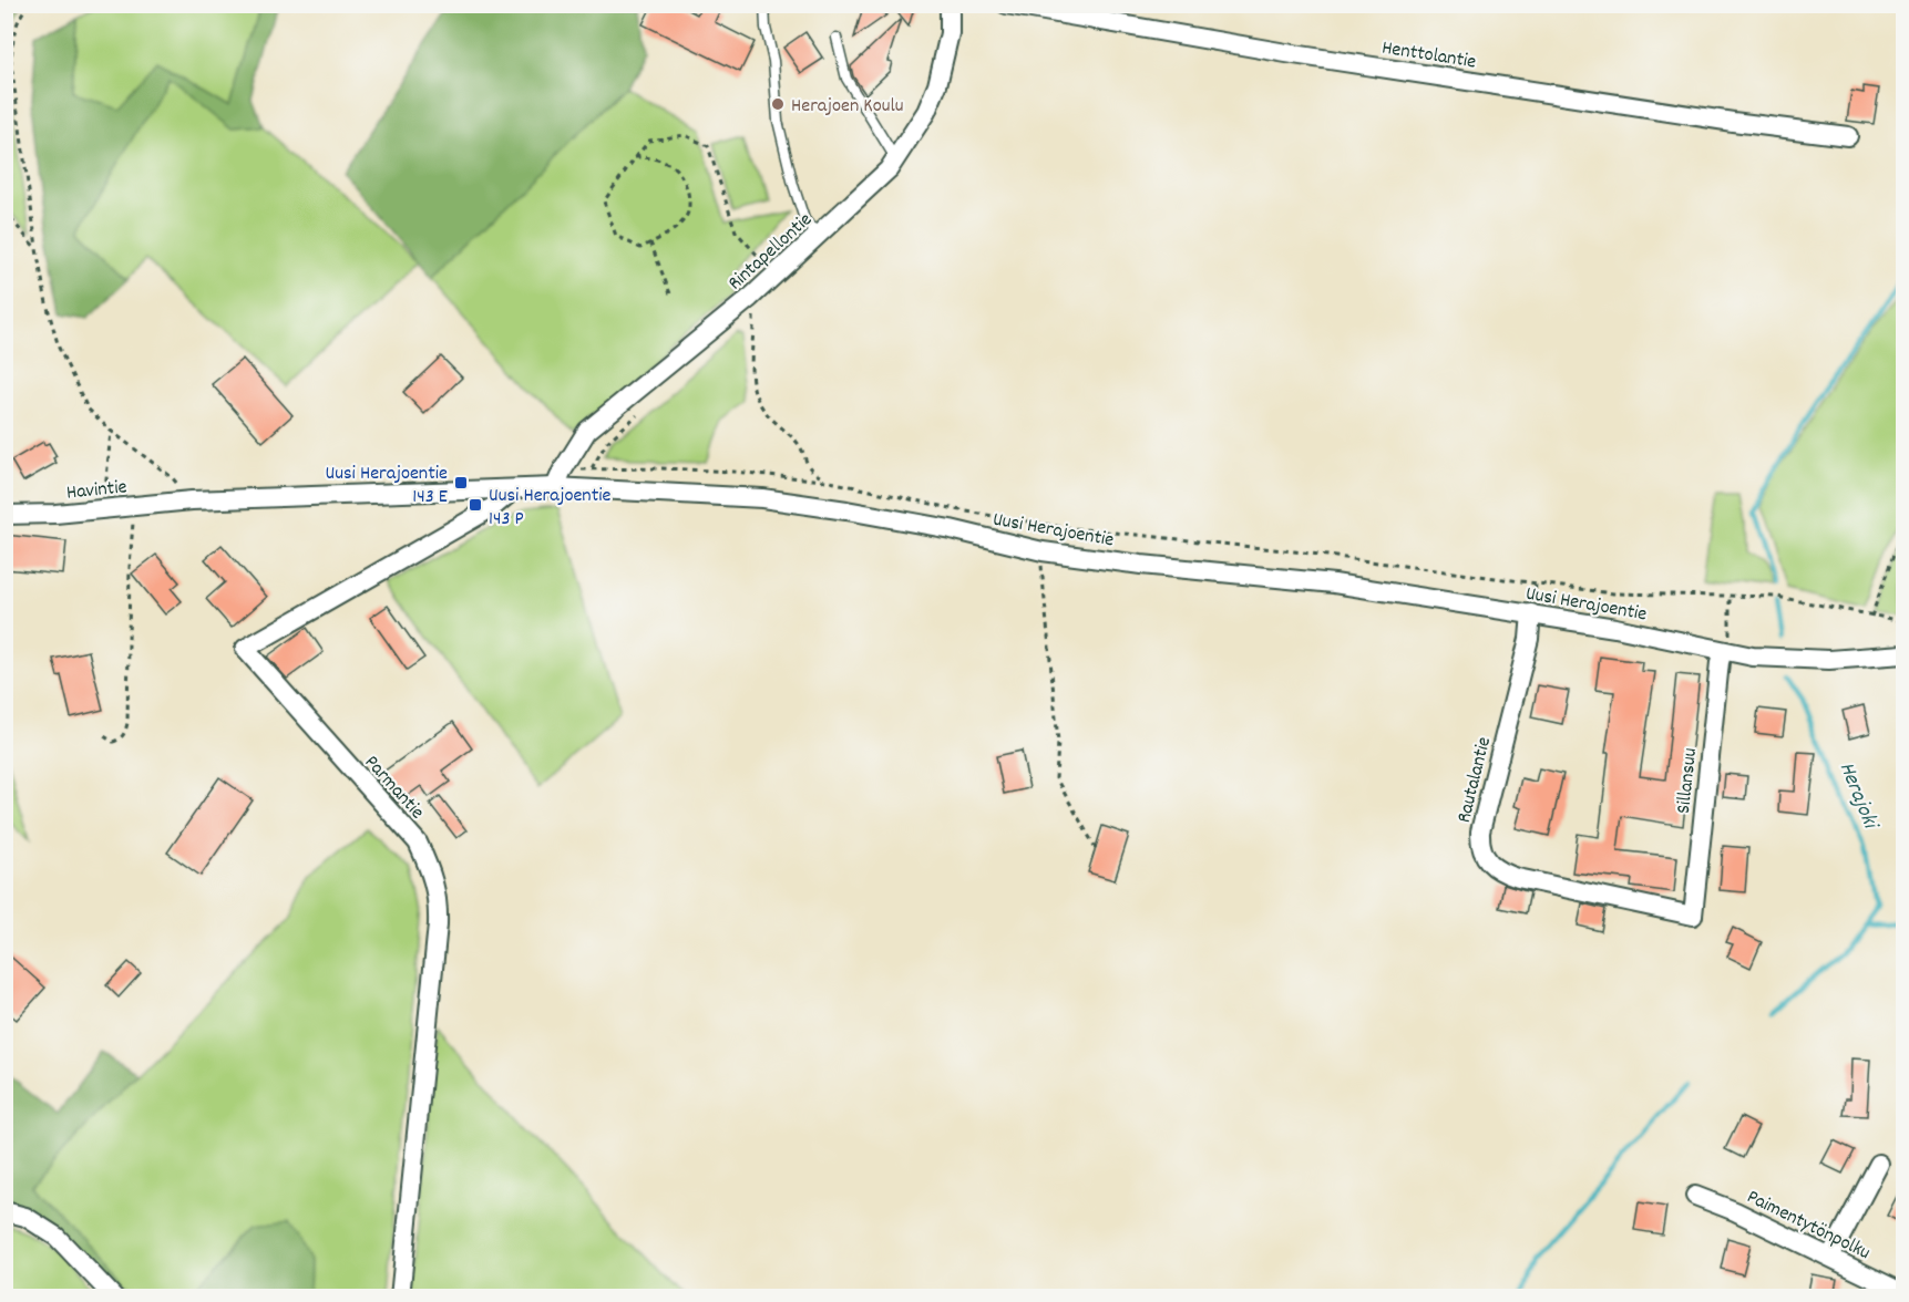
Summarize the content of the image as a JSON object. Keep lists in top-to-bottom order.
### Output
{
  "streets": {
    "street": [
      "Henttolantie",
      "Rintapellontie",
      "Havintie",
      "Uusi Herajoentie",
      "Rautalantie",
      "Sillansuu",
      "Parmantie",
      "Paimentytönpolku"
    ]
  },
  "crossings": [
    ["Rintapellontie", "Uusi Herajoentie"],
    ["Havintie", "Uusi Herajoentie"],
    ["Uusi Herajoentie", "Rautalantie"],
    ["Uusi Herajoentie", "Sillansuu"],
    ["Uusi Herajoentie", "Parmantie"],
    ["Rautalantie", "Sillansuu"]
  ],
  "water": ["Herajoki"],
  "places": {
    "other": ["Herajoen Koulu"],
    "transit": ["Uusi Herajoentie 143 E", "Uusi Herajoentie 143 P"]
  }
}
